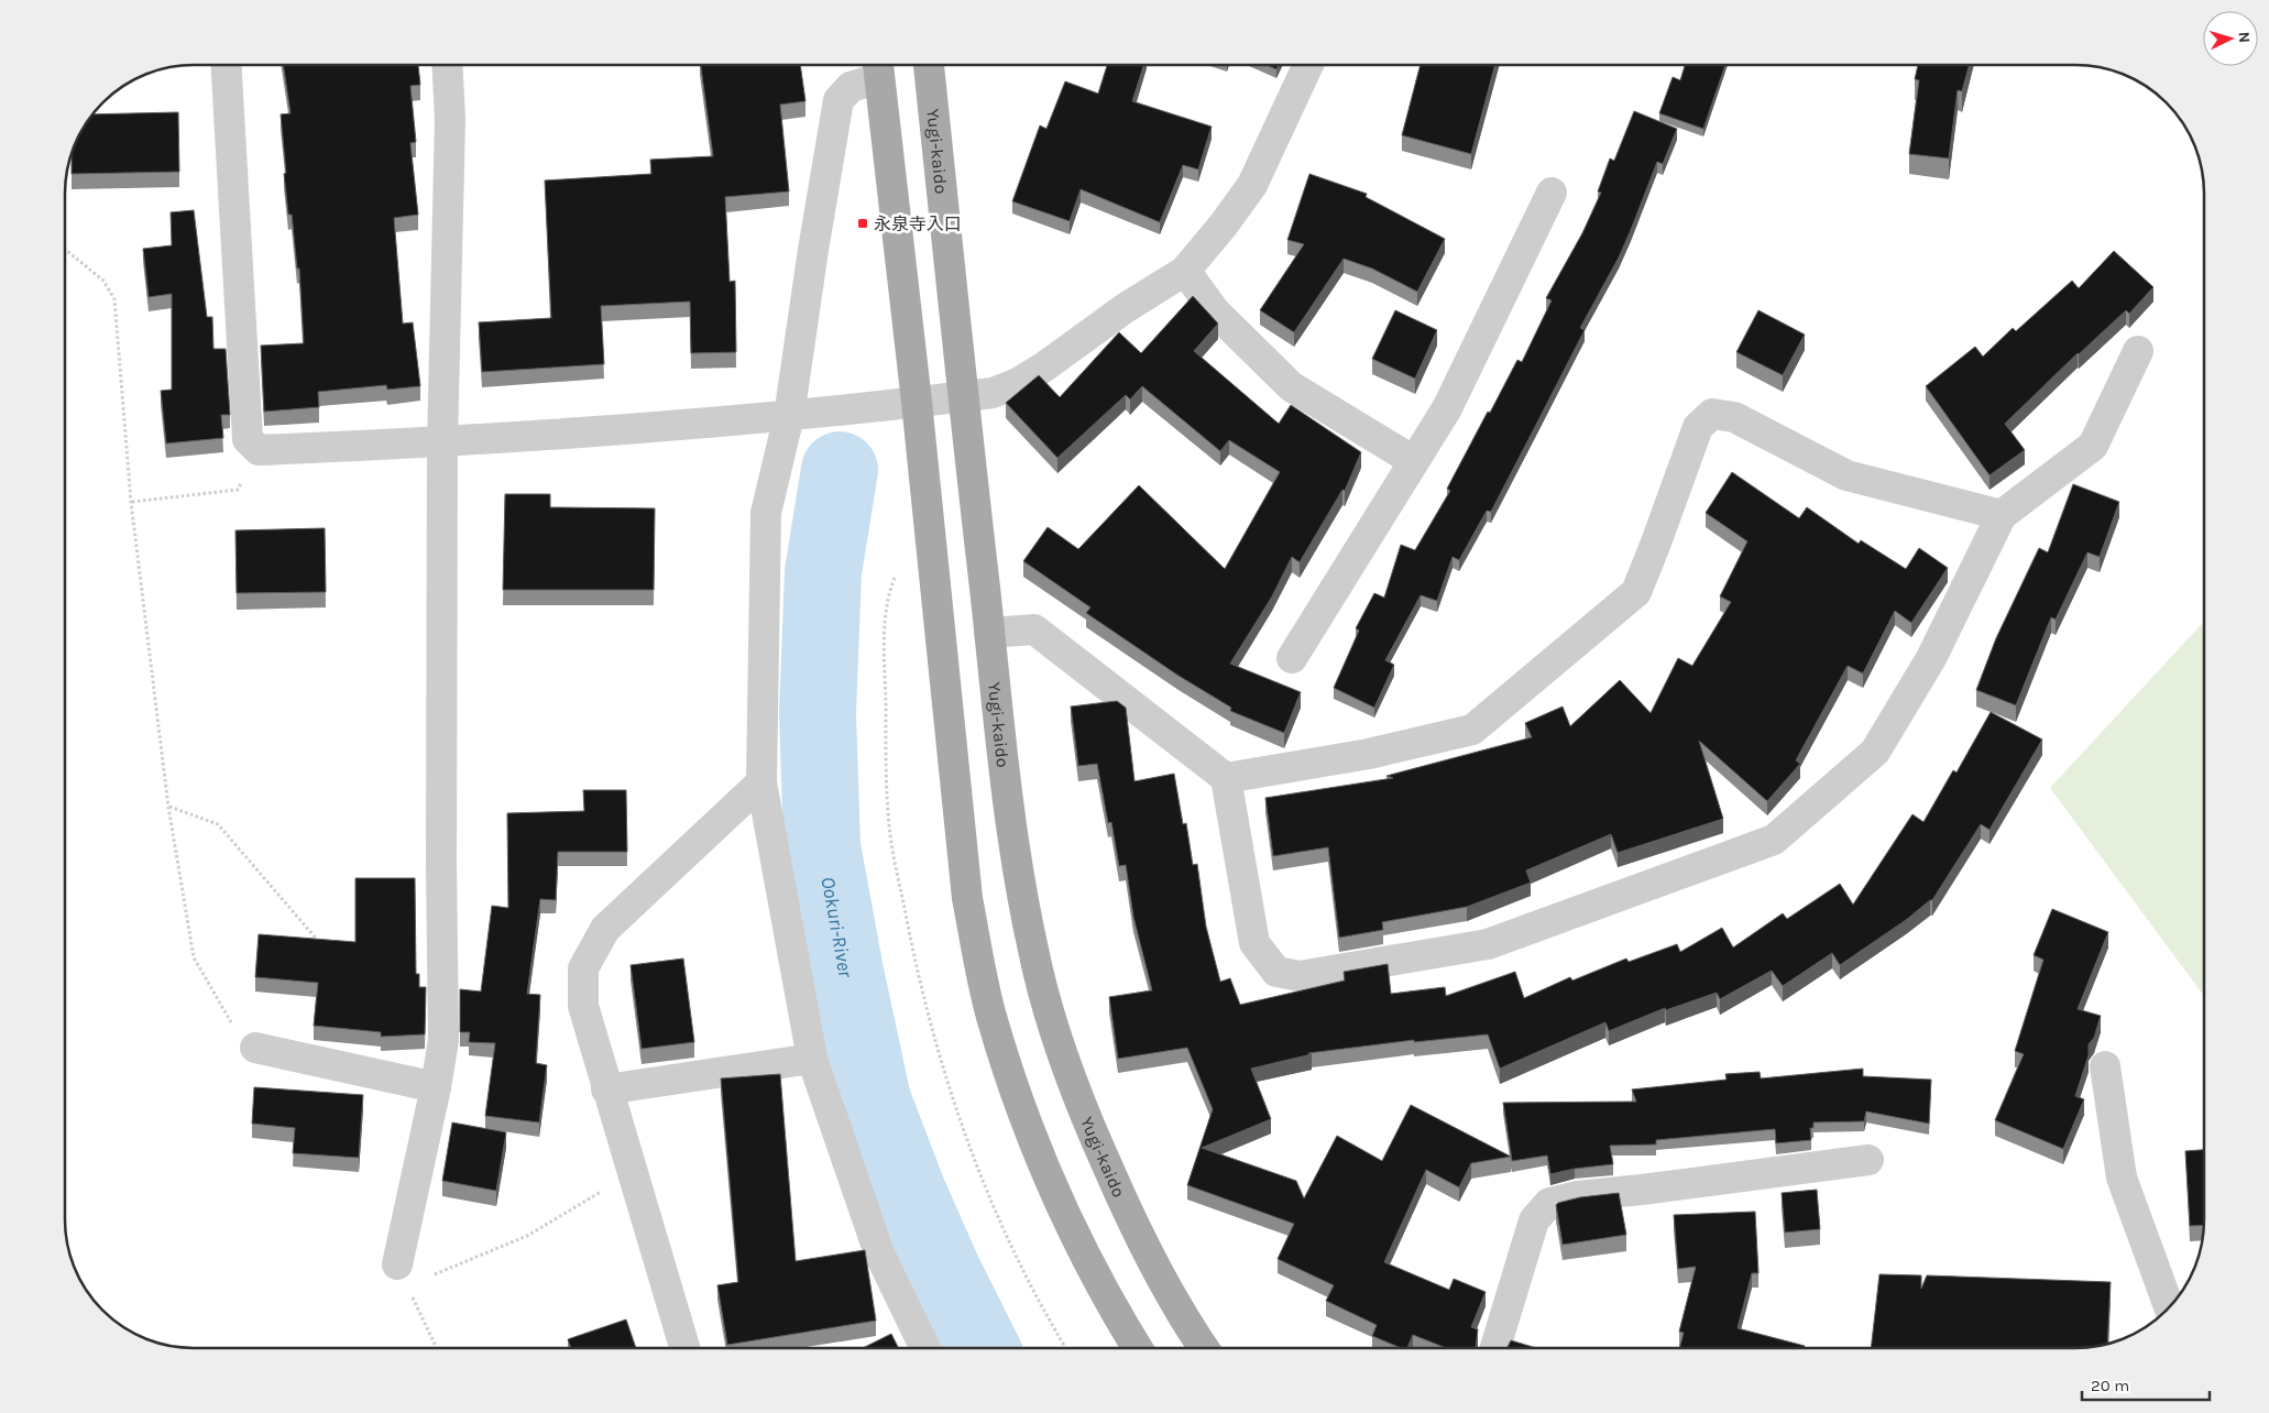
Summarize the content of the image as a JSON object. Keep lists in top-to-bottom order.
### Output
{
  "streets": {
    "main road": ["Yugi-kaido"]
  },
  "water": ["Ookuri-River"],
  "places": {
    "transit": ["永泉寺入口"]
  },
  "scale_bar": "20 m",
  "north": "right"
}
